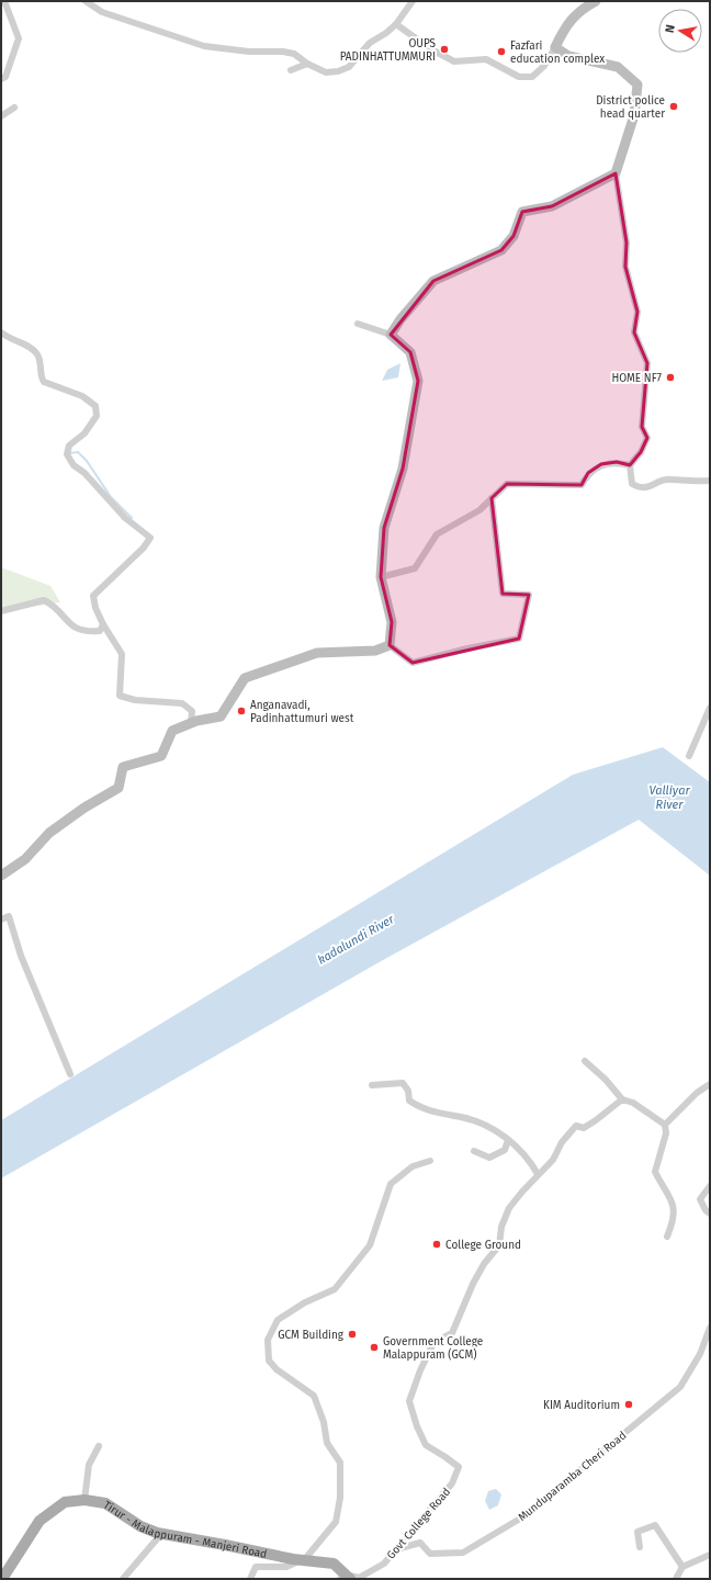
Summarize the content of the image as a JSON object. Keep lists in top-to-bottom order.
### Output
{
  "streets": {
    "main road": ["Tirur - Malappuram - Manjeri Road"],
    "street": ["Munduparamba Cheri Road", "Govt College Road"]
  },
  "crossings": [
    ["Munduparamba Cheri Road", "Govt College Road"],
    ["Govt College Road", "Tirur - Malappuram - Manjeri Road"]
  ],
  "water": ["Valliyar River", "kadalundi River"],
  "places": [
    "OUPS PADINHATTUMMURI",
    "Fazfari education complex",
    "District police head quarter",
    "HOME NF7",
    "Anganavadi, Padinhattumuri west",
    "College Ground",
    "GCM Building",
    "Government College Malappuram (GCM)",
    "KIM Auditorium"
  ],
  "north": "left"
}
